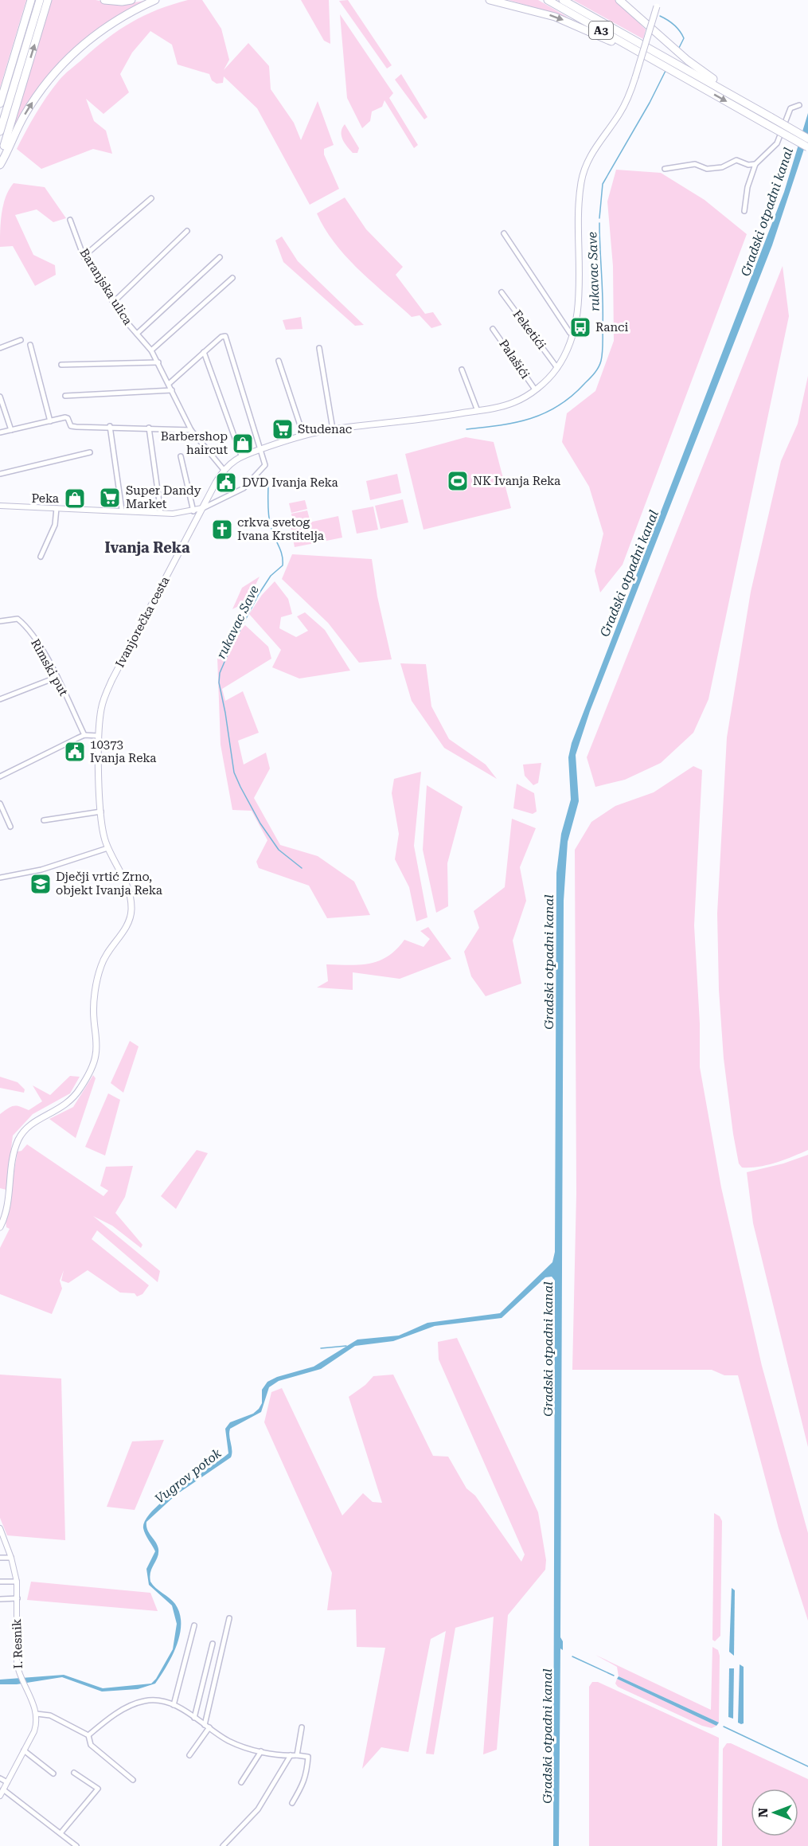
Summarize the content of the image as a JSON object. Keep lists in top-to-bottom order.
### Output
{
  "streets": {
    "highway": ["A3"],
    "main road": ["Ivanjorečka cesta"],
    "street": [
      "Baranjska ulica",
      "Feketići",
      "Palašići",
      "Rimski put",
      "I. Resnik"
    ]
  },
  "crossings": [
    ["Baranjska ulica", "Ivanjorečka cesta"],
    ["Feketići", "Ivanjorečka cesta"],
    ["Palašići", "Ivanjorečka cesta"]
  ],
  "districts": ["Ivanja Reka"],
  "water": ["Gradski otpadni kanal", "rukavac Save", "Vugrov potok"],
  "places": {
    "bus stop": ["Ranci"],
    "supermarket": ["Studenac", "Super Dandy Market"],
    "shop": ["Barbershop haircut", "Peka"],
    "sports": ["NK Ivanja Reka"],
    "public building": ["DVD Ivanja Reka", "10373 Ivanja Reka"],
    "church": ["crkva svetog Ivana Krstitelja"],
    "school or university": ["Dječji vrtić Zrno, objekt Ivanja Reka"]
  },
  "north": "left"
}
